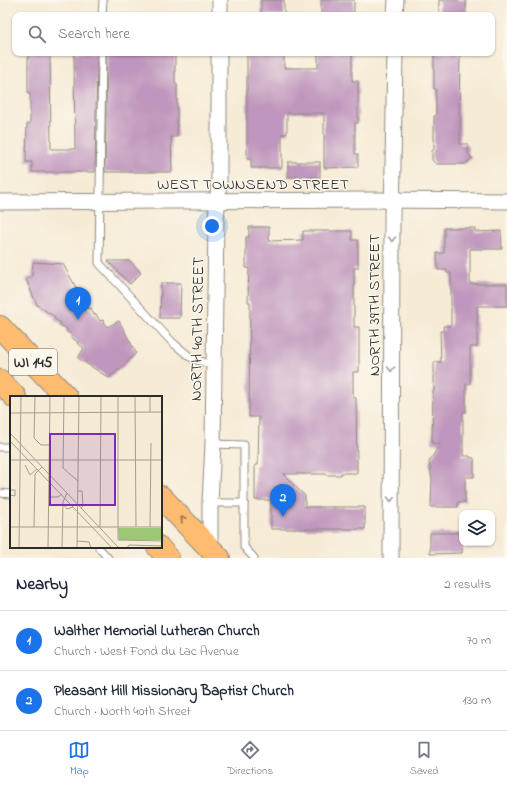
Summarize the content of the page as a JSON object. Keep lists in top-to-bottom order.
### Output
{
  "streets": {
    "main road": ["WI 145"],
    "street": ["WEST TOWNSEND STREET", "NORTH 39TH STREET", "NORTH 40TH STREET"]
  },
  "crossings": [
    ["WEST TOWNSEND STREET", "NORTH 39TH STREET"],
    ["WEST TOWNSEND STREET", "NORTH 40TH STREET"]
  ],
  "one_way": ["NORTH 39TH STREET"],
  "page": {
    "search": "Search here",
    "pins": ["1", "2"],
    "heading": ["Nearby", "2 results"],
    "list": [
      {
        "mark": "1",
        "name": "Walther Memorial Lutheran Church",
        "note": "Church · West Fond du Lac Avenue",
        "value": "70 m"
      },
      {
        "mark": "2",
        "name": "Pleasant Hill Missionary Baptist Church",
        "note": "Church · North 40th Street",
        "value": "130 m"
      }
    ],
    "nav": ["Map", "Directions", "Saved"]
  }
}
